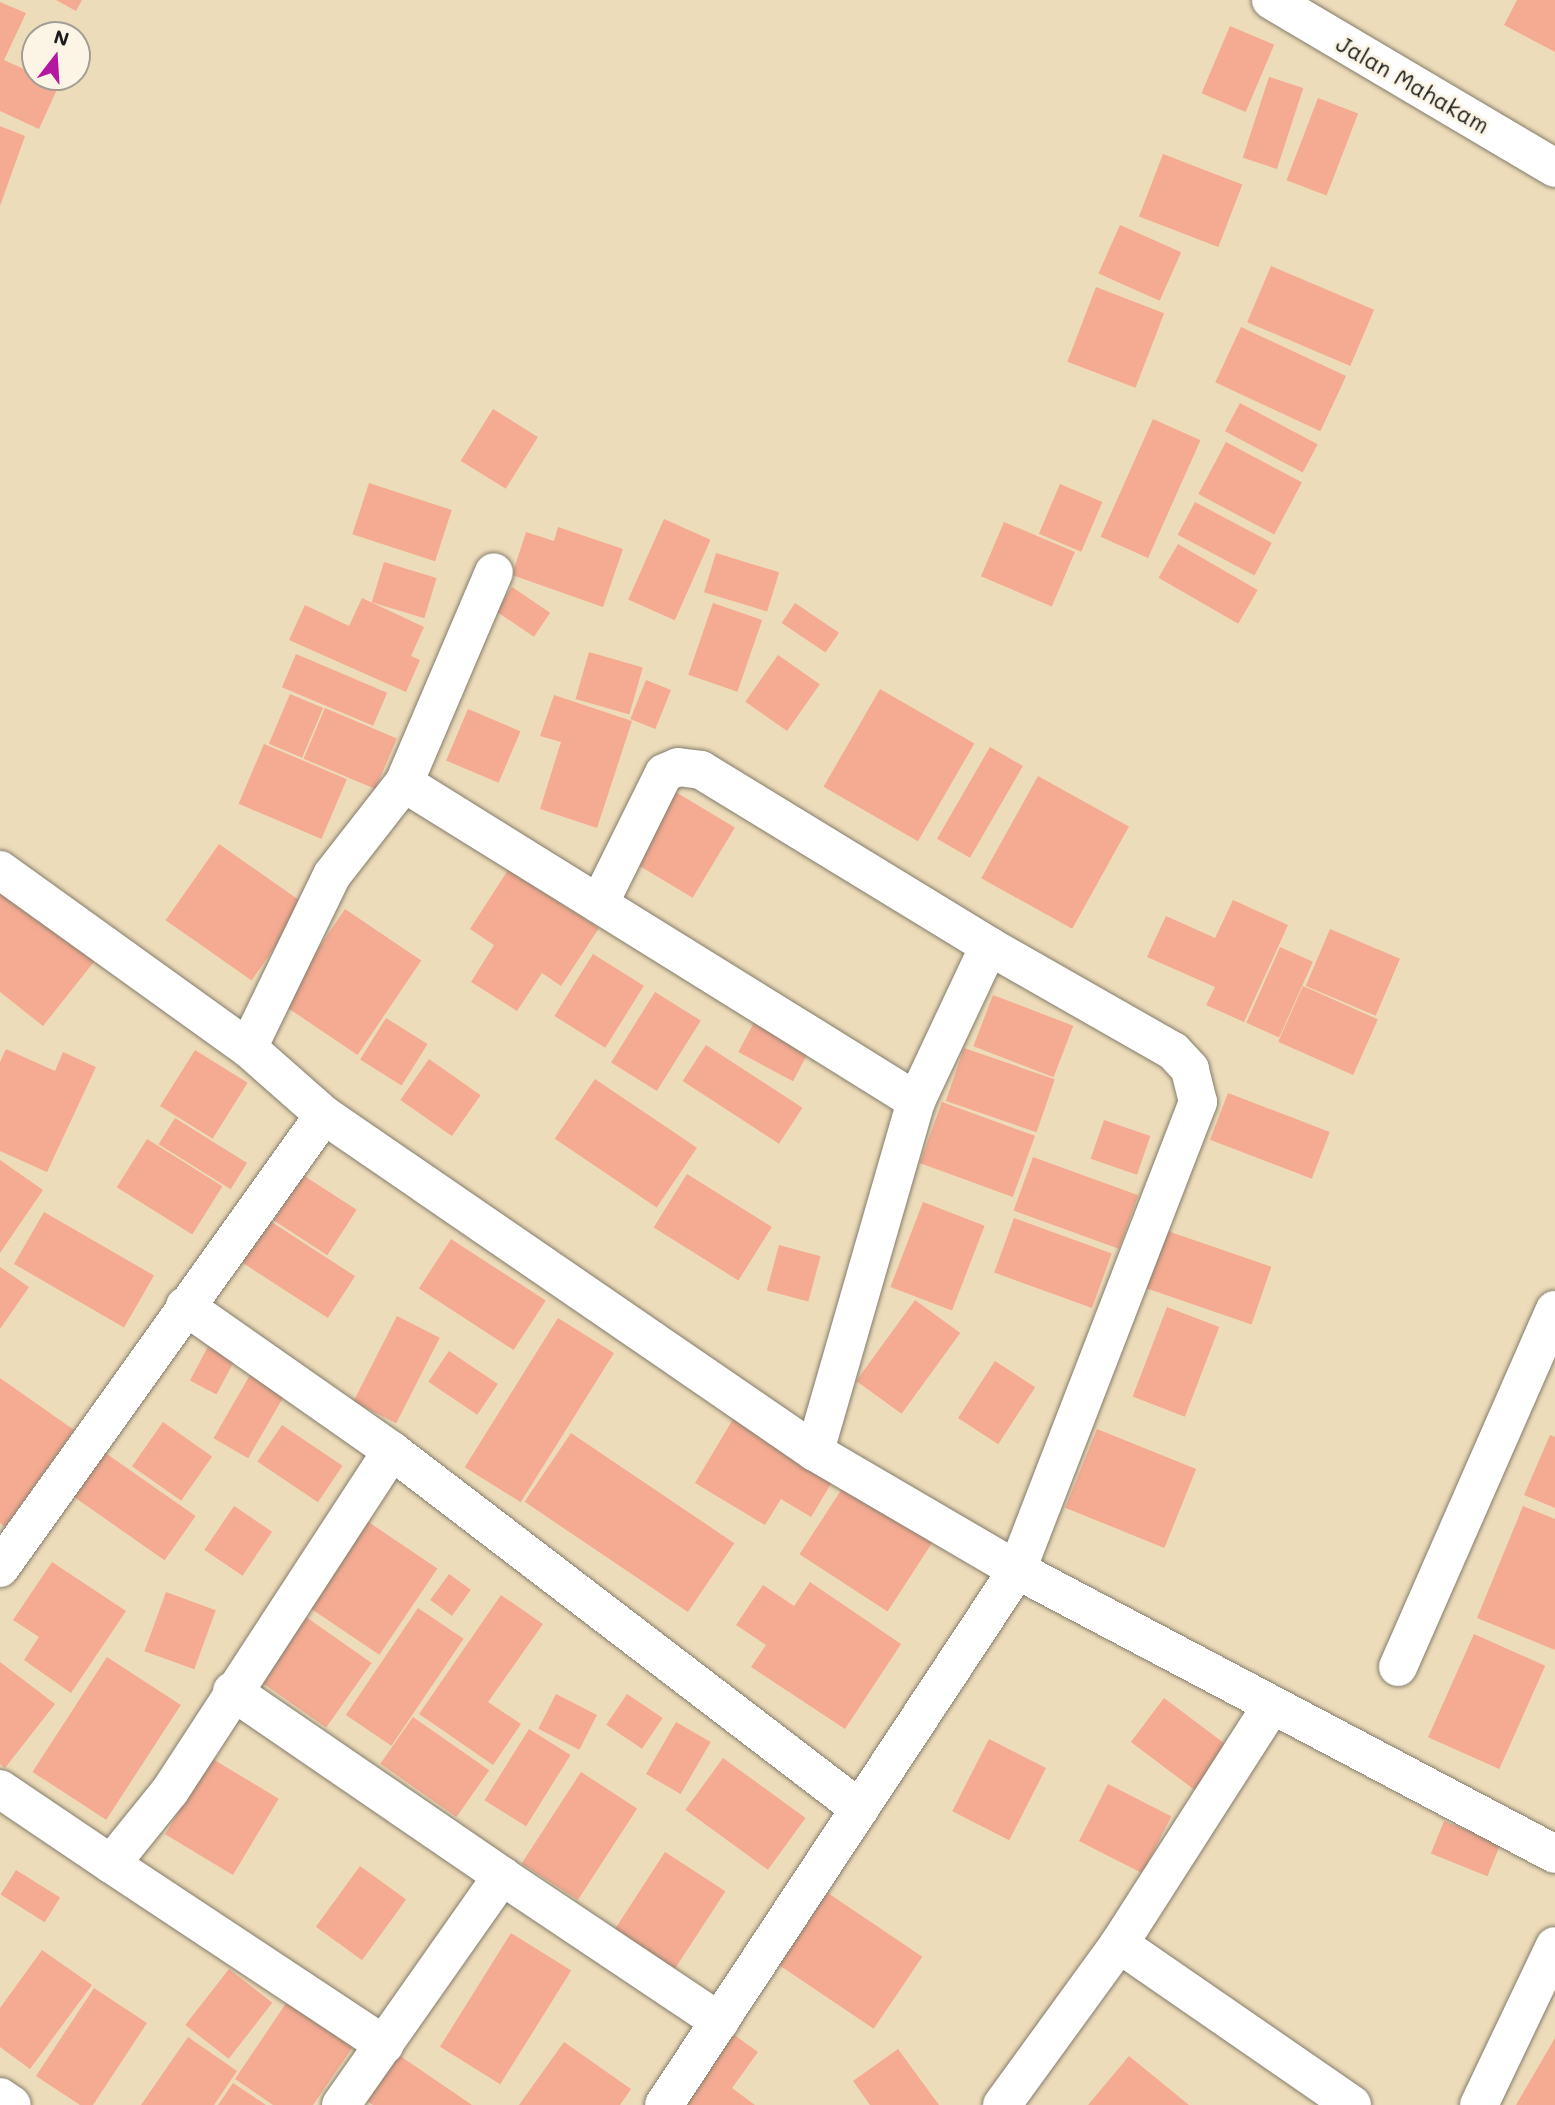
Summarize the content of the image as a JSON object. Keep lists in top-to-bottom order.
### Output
{
  "streets": {
    "street": ["Jalan Mahakam"]
  },
  "north": "top"
}
